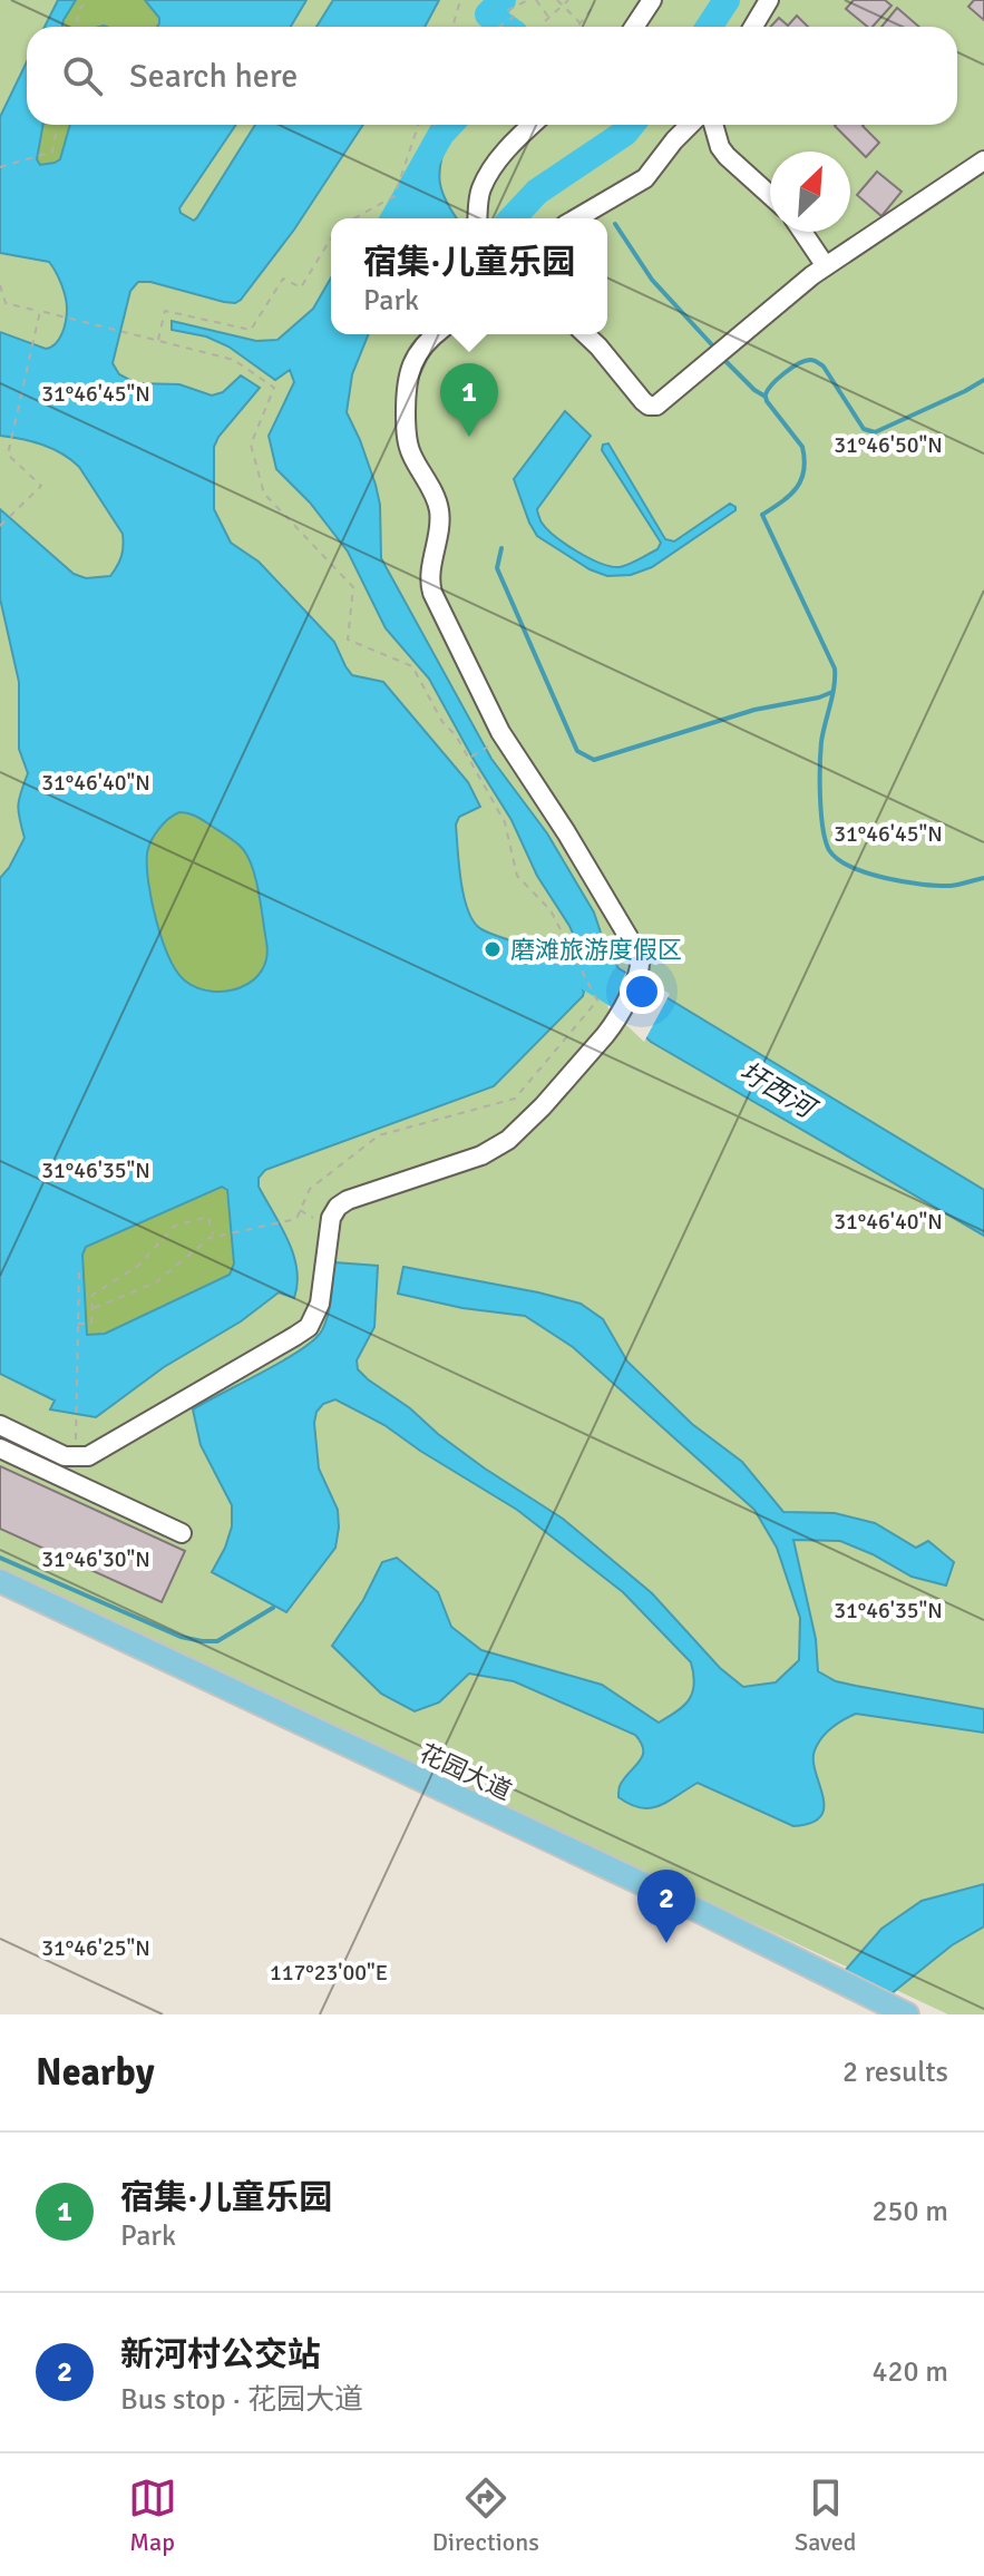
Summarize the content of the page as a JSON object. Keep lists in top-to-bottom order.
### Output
{
  "streets": {
    "main road": ["花园大道"]
  },
  "water": ["圩西河"],
  "places": ["磨滩旅游度假区"],
  "north": "top right",
  "page": {
    "search": "Search here",
    "popup": ["宿集·儿童乐园", "Park"],
    "pins": ["1", "2"],
    "heading": ["Nearby", "2 results"],
    "list": [
      {
        "mark": "1",
        "name": "宿集·儿童乐园",
        "note": "Park",
        "value": "250 m"
      },
      {
        "mark": "2",
        "name": "新河村公交站",
        "note": "Bus stop · 花园大道",
        "value": "420 m"
      }
    ],
    "nav": ["Map", "Directions", "Saved"]
  },
  "coordinates": [
    "31°46'45\"N",
    "31°46'50\"N",
    "31°46'40\"N",
    "31°46'35\"N",
    "31°46'30\"N",
    "31°46'25\"N",
    "117°23'00\"E"
  ]
}
